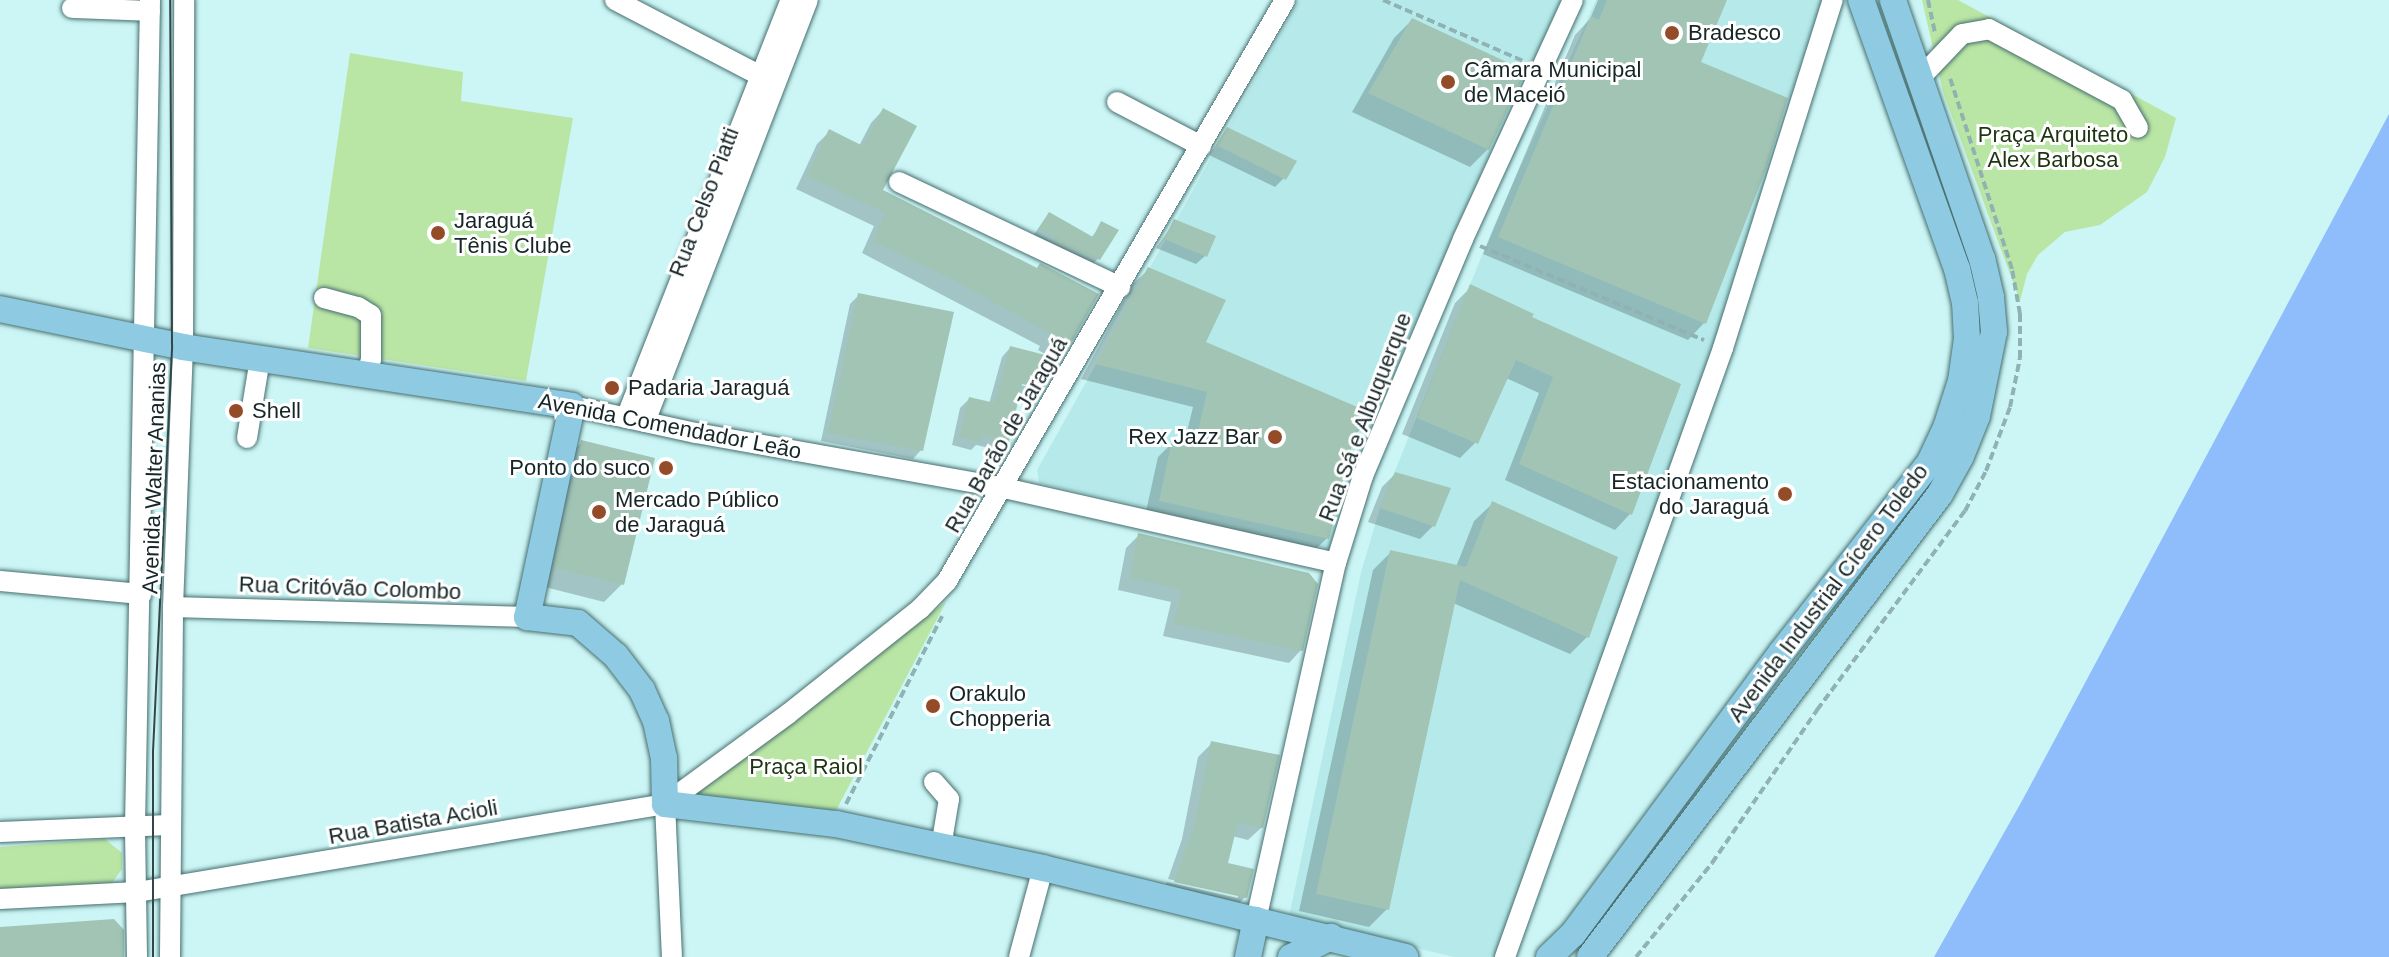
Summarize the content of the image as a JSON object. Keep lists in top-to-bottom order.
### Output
{
  "streets": {
    "main road": ["Avenida Comendador Leão", "Avenida Industrial Cícero Toledo"],
    "street": [
      "Rua Celso Piatti",
      "Rua Sá e Albuquerque",
      "Rua Barão de Jaraguá",
      "Avenida Walter Ananias",
      "Rua Critóvão Colombo",
      "Rua Batista Acioli"
    ]
  },
  "crossings": [
    ["Rua Celso Piatti", "Avenida Comendador Leão"],
    ["Rua Sá e Albuquerque", "Avenida Comendador Leão"],
    ["Avenida Comendador Leão", "Rua Barão de Jaraguá"],
    ["Avenida Comendador Leão", "Avenida Walter Ananias"],
    ["Rua Barão de Jaraguá", "Rua Batista Acioli"],
    ["Avenida Walter Ananias", "Rua Critóvão Colombo"],
    ["Avenida Walter Ananias", "Rua Batista Acioli"]
  ],
  "parks": ["Praça Arquiteto Alex Barbosa", "Praça Raiol"],
  "places": [
    "Bradesco",
    "Câmara Municipal de Maceió",
    "Jaraguá Tênis Clube",
    "Padaria Jaraguá",
    "Shell",
    "Rex Jazz Bar",
    "Ponto do suco",
    "Estacionamento do Jaraguá",
    "Mercado Público de Jaraguá",
    "Orakulo Chopperia"
  ]
}
